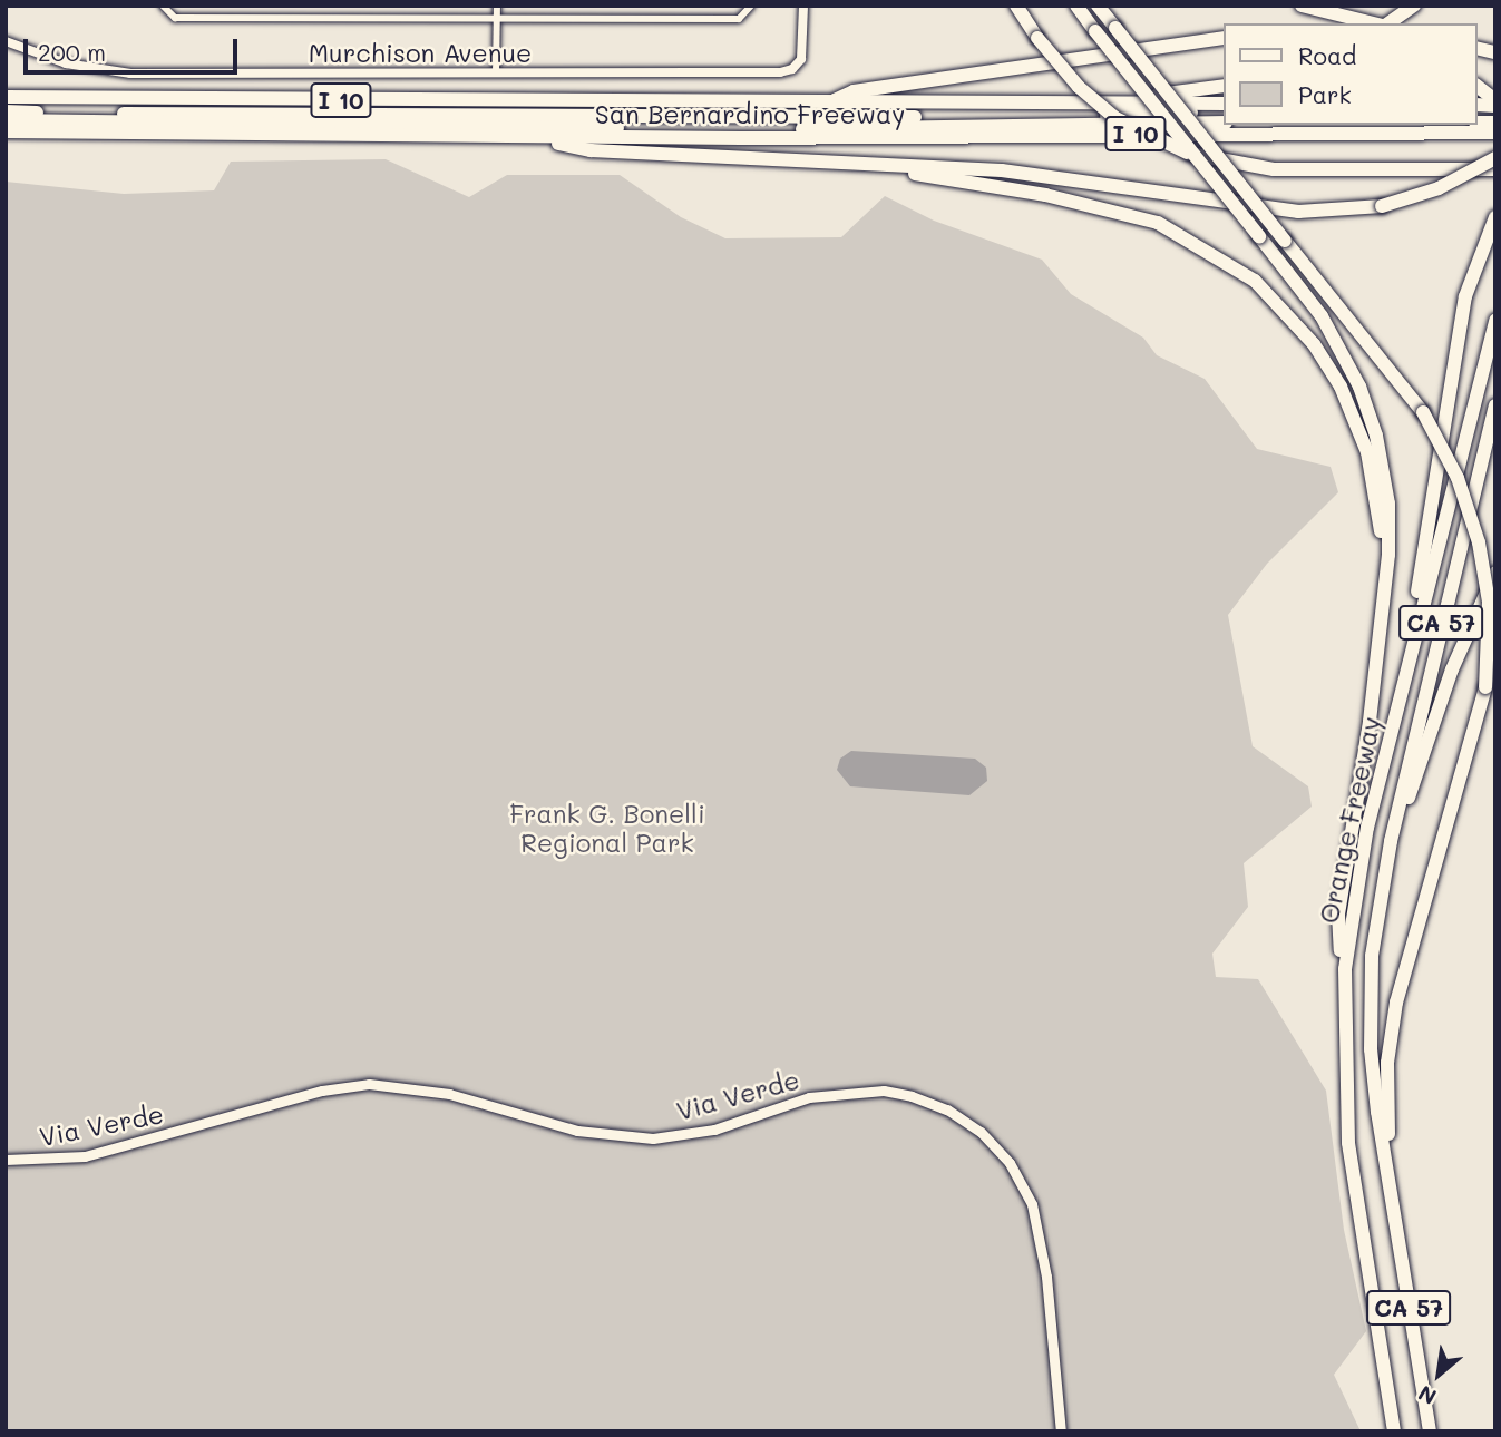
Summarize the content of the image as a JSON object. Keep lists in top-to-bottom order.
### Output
{
  "streets": {
    "highway": [
      "I 10",
      "San Bernardino Freeway",
      "CA 57",
      "Orange Freeway"
    ],
    "main road": ["Via Verde"],
    "street": ["Murchison Avenue"]
  },
  "parks": ["Frank G. Bonelli Regional Park"],
  "legend": ["Road", "Park"],
  "scale_bar": "200 m",
  "north": "bottom left"
}
